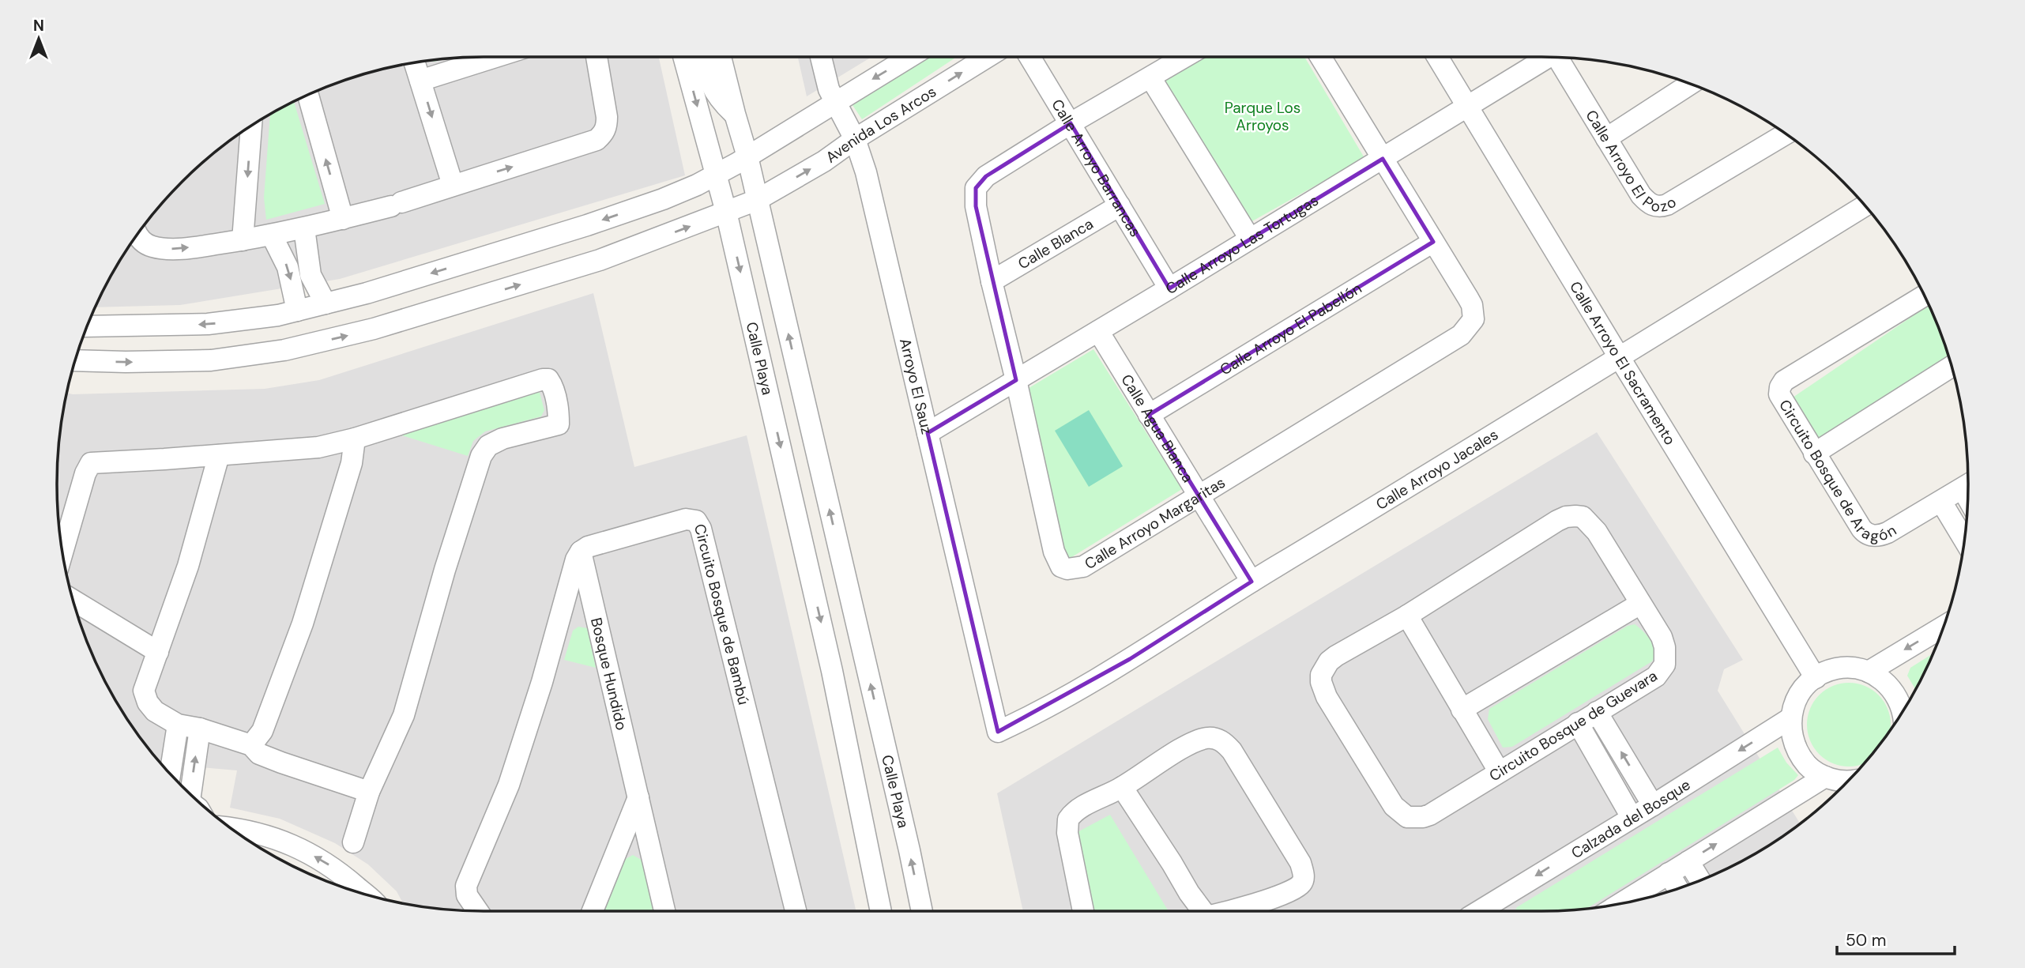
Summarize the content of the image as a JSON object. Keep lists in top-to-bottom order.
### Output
{
  "streets": {
    "street": [
      "Avenida Los Arcos",
      "Calle Arroyo El Pozo",
      "Calle Arroyo Barrancas",
      "Calle Blanca",
      "Calle Arroyo Las Tortugas",
      "Calle Arroyo El Pabellón",
      "Calle Playa",
      "Calle Arroyo El Sacramento",
      "Arroyo El Sauz",
      "Calle Agua Blanca",
      "Circuito Bosque de Aragón",
      "Calle Arroyo Jacales",
      "Calle Arroyo Margaritas",
      "Circuito Bosque de Bambú",
      "Bosque Hundido",
      "Circuito Bosque de Guevara",
      "Calzada del Bosque"
    ]
  },
  "crossings": [
    ["Avenida Los Arcos", "Calle Playa"],
    ["Avenida Los Arcos", "Arroyo El Sauz"],
    ["Calle Arroyo Barrancas", "Calle Blanca"],
    ["Calle Arroyo Barrancas", "Calle Arroyo Las Tortugas"],
    ["Calle Arroyo Barrancas", "Calle Arroyo Margaritas"],
    ["Calle Blanca", "Calle Arroyo Margaritas"],
    ["Calle Arroyo Las Tortugas", "Calle Arroyo El Sacramento"],
    ["Calle Arroyo Las Tortugas", "Arroyo El Sauz"],
    ["Calle Arroyo Las Tortugas", "Calle Agua Blanca"],
    ["Calle Arroyo Las Tortugas", "Calle Arroyo Margaritas"],
    ["Calle Arroyo El Pabellón", "Calle Agua Blanca"],
    ["Calle Arroyo El Pabellón", "Calle Arroyo Margaritas"],
    ["Calle Arroyo El Sacramento", "Calle Arroyo Jacales"],
    ["Arroyo El Sauz", "Calle Arroyo Jacales"],
    ["Calle Agua Blanca", "Calle Arroyo Jacales"],
    ["Calle Agua Blanca", "Calle Arroyo Margaritas"],
    ["Circuito Bosque de Bambú", "Bosque Hundido"]
  ],
  "parks": ["Parque Los Arroyos"],
  "scale_bar": "50 m",
  "north": "top"
}
